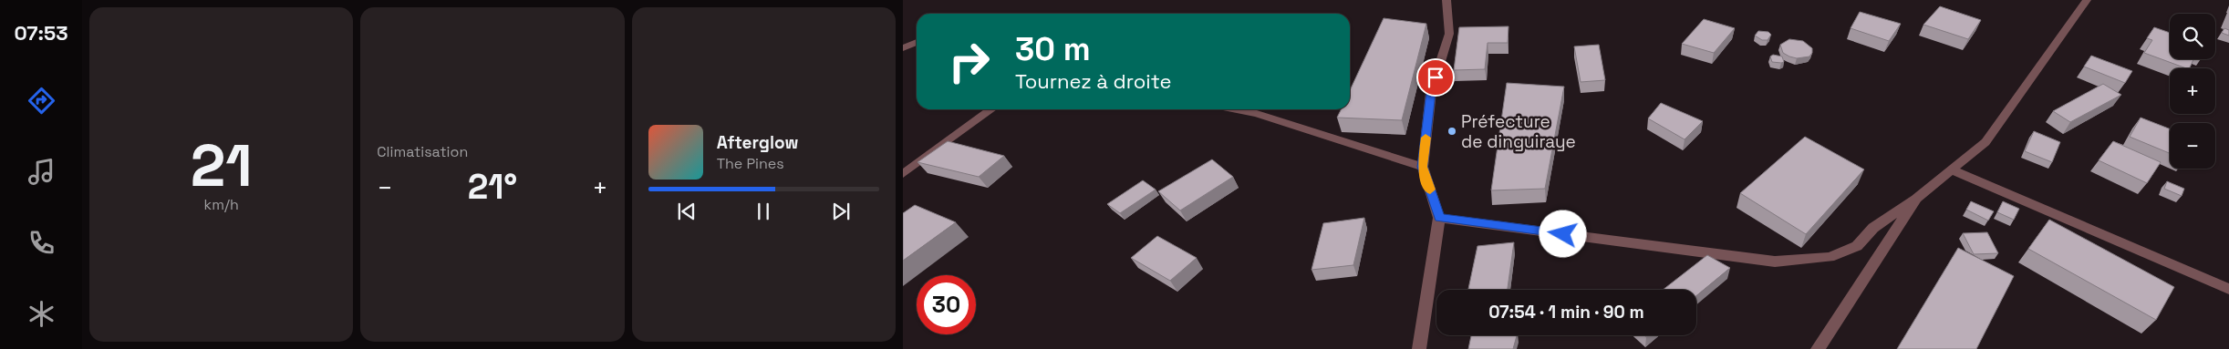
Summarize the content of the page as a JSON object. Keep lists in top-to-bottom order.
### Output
{
  "places": ["Préfecture de dinguiraye"],
  "page": {
    "tabs": "07:53",
    "tile": [
      ["21", "km/h"],
      "Climatisation"
    ],
    "map_buttons": ["+", "−"],
    "turn": ["30 m", "Tournez à droite"],
    "song": ["Afterglow", "The Pines"],
    "heat": ["−", "21°", "+"],
    "limit": "30",
    "trip": "07:54 · 1 min · 90 m"
  }
}
